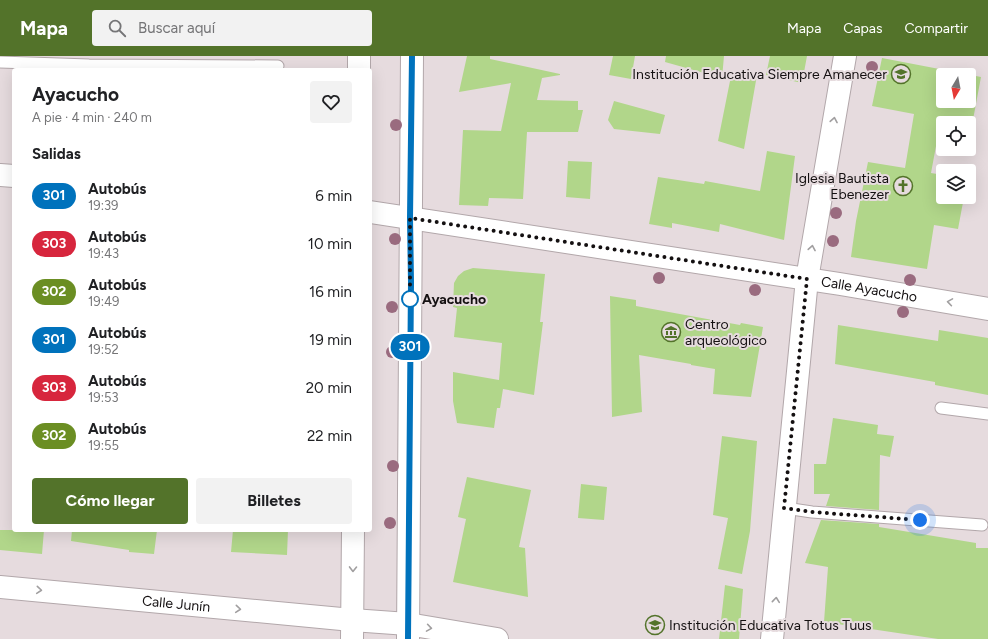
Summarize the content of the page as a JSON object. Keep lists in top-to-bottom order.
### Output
{
  "streets": {
    "street": ["Calle Ayacucho", "Calle Junín"]
  },
  "one_way": ["Calle Junín"],
  "places": {
    "school or university": ["Institución Educativa Siempre Amanecer", "Institución Educativa Totus Tuus"],
    "church": ["Iglesia Bautista Ebenezer"],
    "other": ["Ayacucho"],
    "museum": ["Centro arqueológico"]
  },
  "lines": ["bus line 301"],
  "north": "bottom",
  "page": {
    "header": "Mapa",
    "search": "Buscar aquí",
    "nav": ["Mapa", "Capas", "Compartir"],
    "on_map": "301",
    "heading": [
      ["Ayacucho", "A pie · 4 min · 240 m"],
      "Salidas"
    ],
    "list": [
      {
        "mark": "301",
        "name": "Autobús",
        "note": "19:39",
        "value": "6 min"
      },
      {
        "mark": "303",
        "name": "Autobús",
        "note": "19:43",
        "value": "10 min"
      },
      {
        "mark": "302",
        "name": "Autobús",
        "note": "19:49",
        "value": "16 min"
      },
      {
        "mark": "301",
        "name": "Autobús",
        "note": "19:52",
        "value": "19 min"
      },
      {
        "mark": "303",
        "name": "Autobús",
        "note": "19:53",
        "value": "20 min"
      },
      {
        "mark": "302",
        "name": "Autobús",
        "note": "19:55",
        "value": "22 min"
      }
    ],
    "buttons": ["Cómo llegar", "Billetes"]
  }
}
